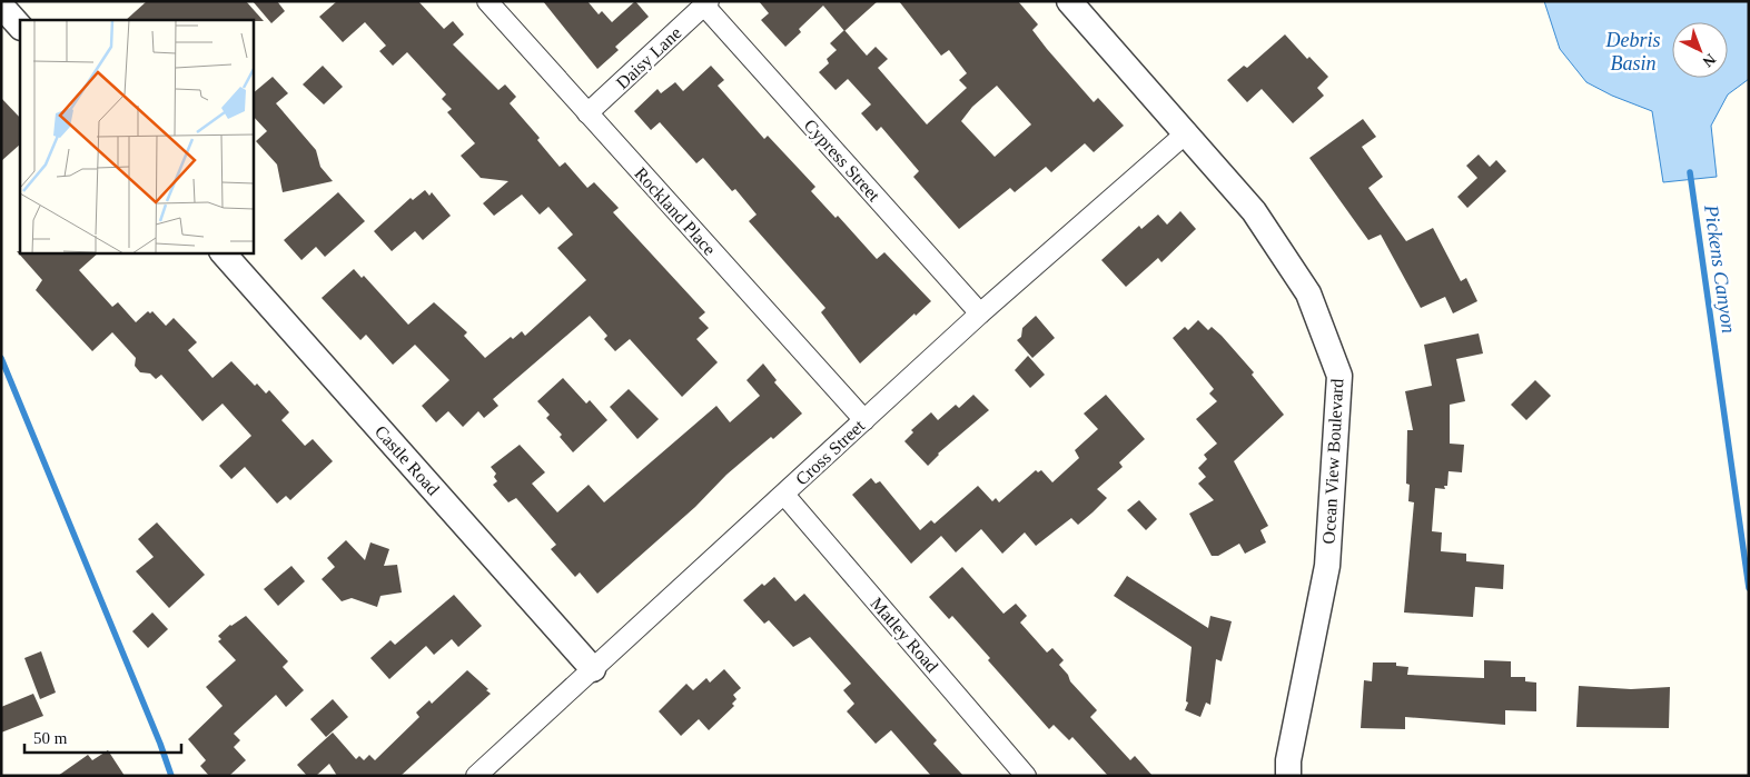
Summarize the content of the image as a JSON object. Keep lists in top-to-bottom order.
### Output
{
  "streets": {
    "street": [
      "Daisy Lane",
      "Cypress Street",
      "Rockland Place",
      "Cross Street",
      "Castle Road",
      "Ocean View Boulevard",
      "Matley Road"
    ]
  },
  "crossings": [
    ["Daisy Lane", "Cypress Street"],
    ["Daisy Lane", "Rockland Place"],
    ["Cypress Street", "Cross Street"],
    ["Rockland Place", "Cross Street"],
    ["Cross Street", "Castle Road"],
    ["Cross Street", "Ocean View Boulevard"],
    ["Cross Street", "Matley Road"]
  ],
  "water": ["Debris Basin", "Pickens Canyon"],
  "scale_bar": "50 m",
  "north": "bottom right"
}
